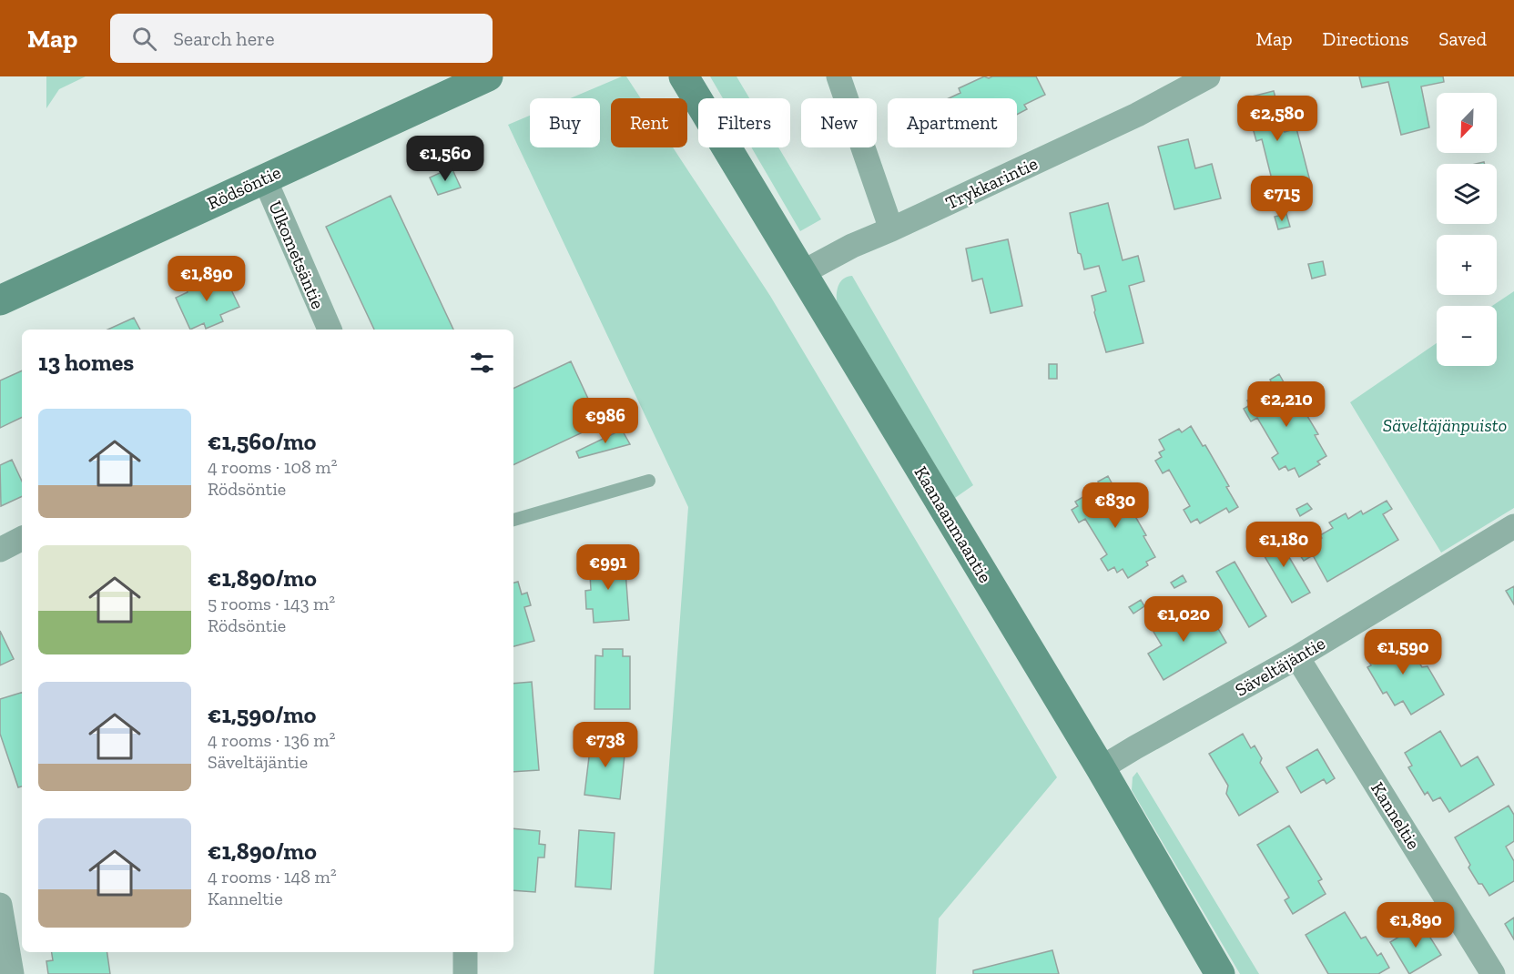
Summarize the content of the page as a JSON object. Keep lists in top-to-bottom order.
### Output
{
  "streets": {
    "street": [
      "Trykkarintie",
      "Rödsöntie",
      "Ulkometsäntie",
      "Kaanaanmaantie",
      "Säveltäjäntie",
      "Kanneltie"
    ]
  },
  "crossings": [
    ["Trykkarintie", "Kaanaanmaantie"],
    ["Rödsöntie", "Ulkometsäntie"],
    ["Kaanaanmaantie", "Säveltäjäntie"],
    ["Säveltäjäntie", "Kanneltie"]
  ],
  "parks": ["Säveltäjänpuisto"],
  "north": "bottom left",
  "page": {
    "header": "Map",
    "search": "Search here",
    "nav": ["Map", "Directions", "Saved"],
    "map_buttons": ["+", "−"],
    "price": [
      "€2,580",
      "€1,560",
      "€715",
      "€1,890",
      "€2,210",
      "€986",
      "€830",
      "€1,180",
      "€991",
      "€1,020",
      "€1,590",
      "€738",
      "€1,890"
    ],
    "chip": [
      "Buy",
      "Rent",
      "Filters",
      "New",
      "Apartment"
    ],
    "heading": "13 homes",
    "list": [
      {
        "name": "€1,560/mo",
        "note": "4 rooms · 108 m² · Rödsöntie"
      },
      {
        "name": "€1,890/mo",
        "note": "5 rooms · 143 m² · Rödsöntie"
      },
      {
        "name": "€1,590/mo",
        "note": "4 rooms · 136 m² · Säveltäjäntie"
      },
      {
        "name": "€1,890/mo",
        "note": "4 rooms · 148 m² · Kanneltie"
      }
    ]
  }
}
